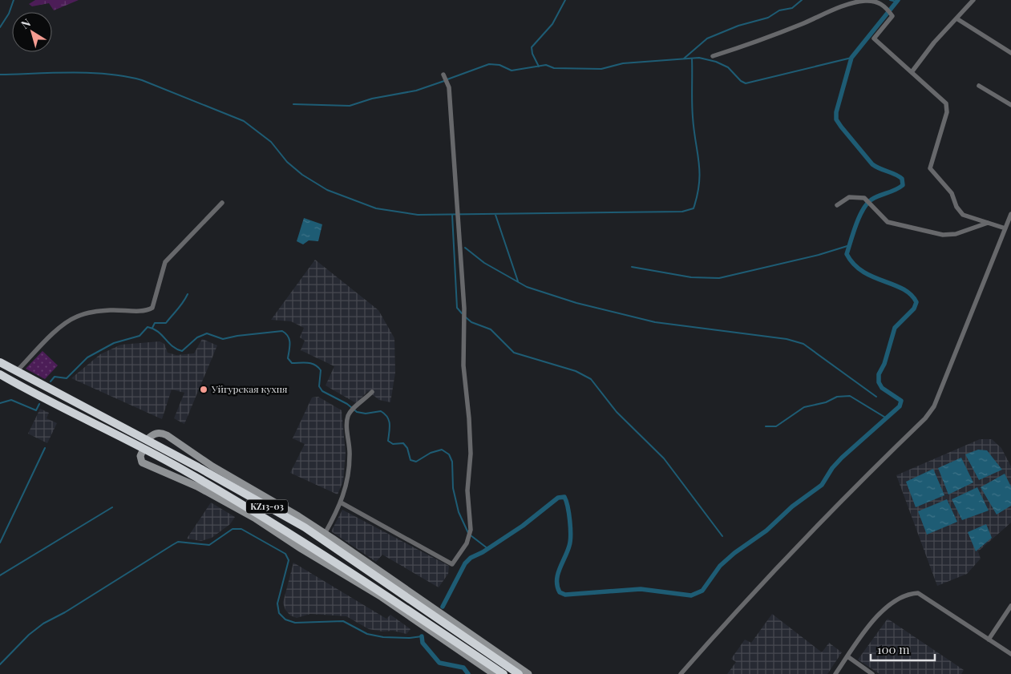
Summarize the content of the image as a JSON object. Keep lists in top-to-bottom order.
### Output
{
  "streets": {
    "highway": ["KZ13-03"]
  },
  "places": ["Уйгурская кухня"],
  "scale_bar": "100 m",
  "north": "top left"
}
